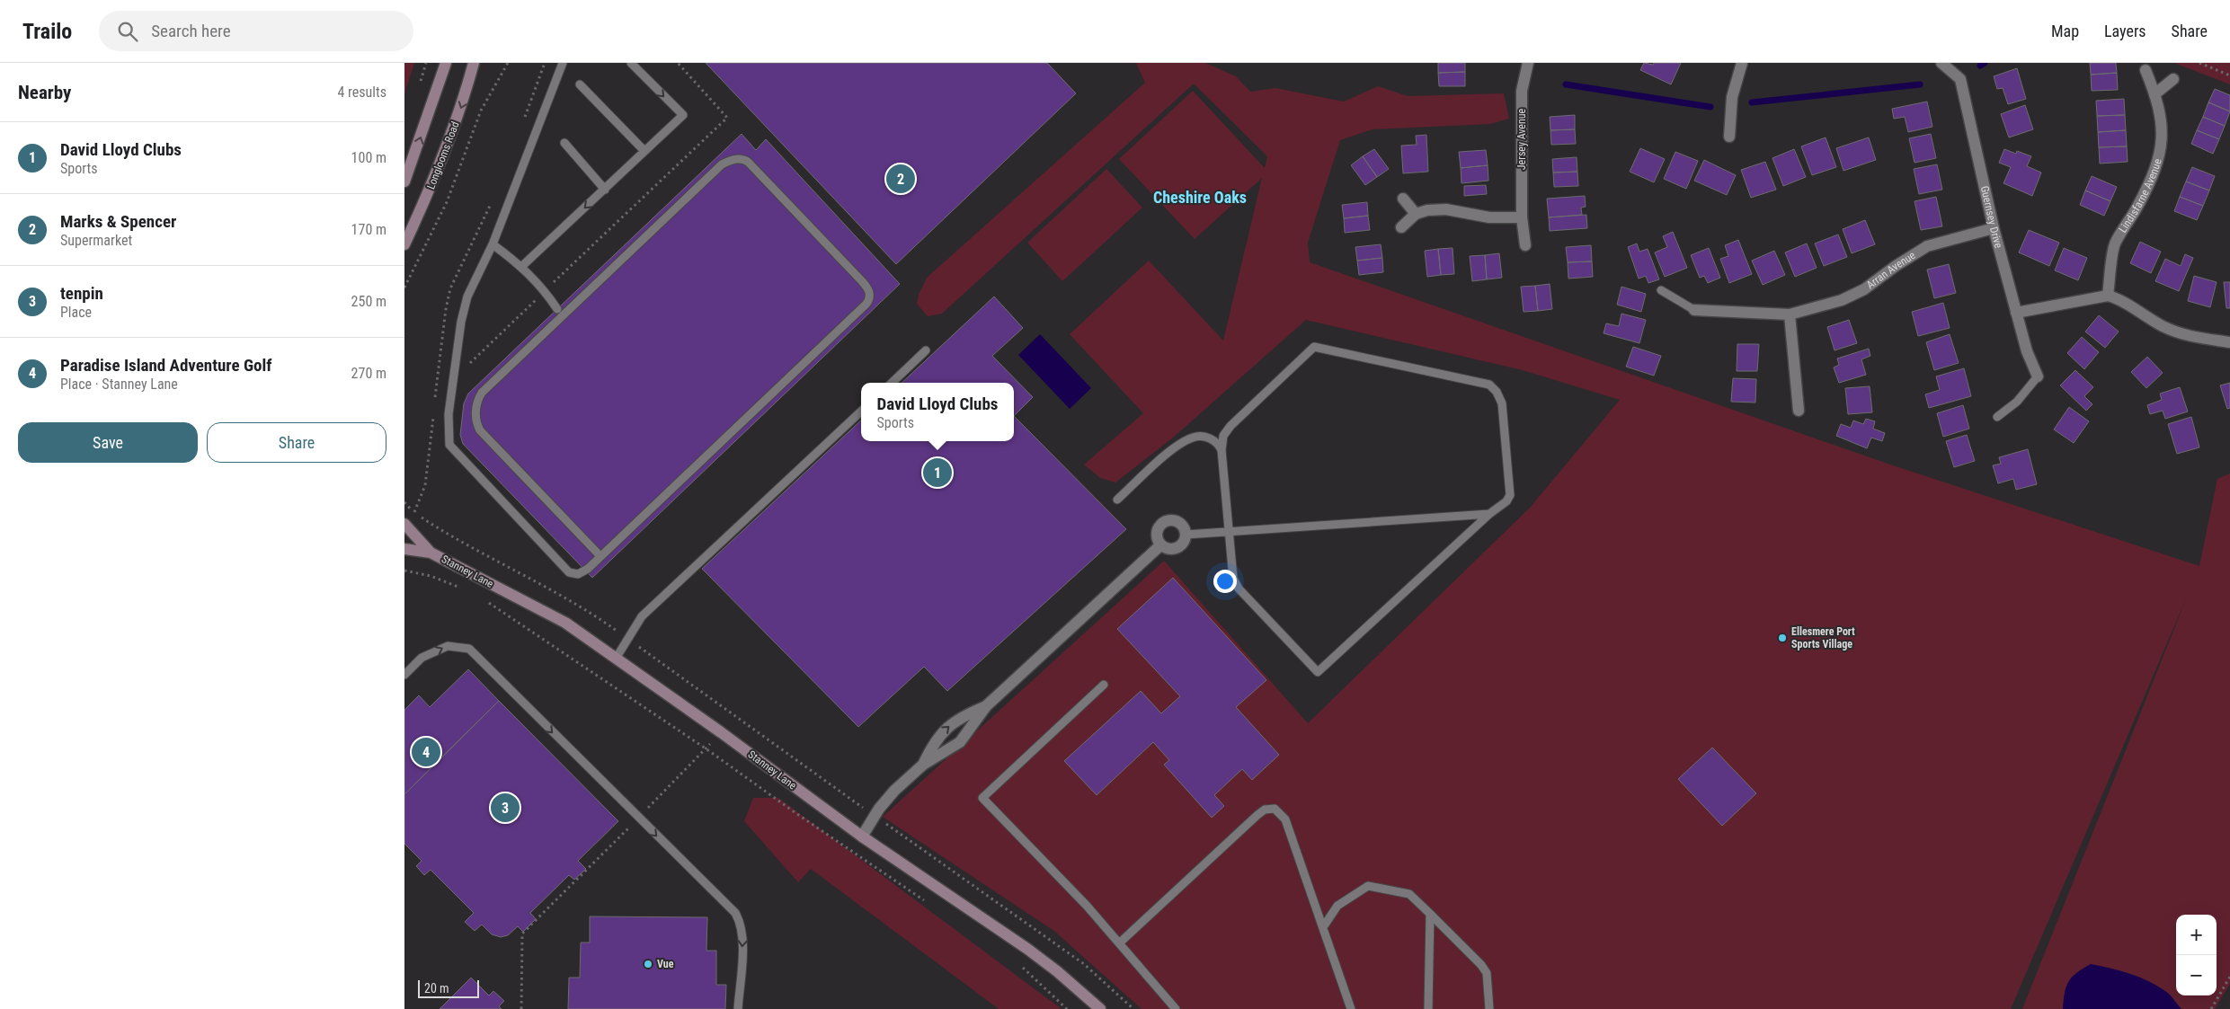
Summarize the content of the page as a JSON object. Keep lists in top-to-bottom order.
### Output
{
  "streets": {
    "main road": ["Longlooms Road", "Stanney Lane"],
    "street": [
      "Jersey Avenue",
      "Lindisfarne Avenue",
      "Guernsey Drive",
      "Arran Avenue"
    ]
  },
  "crossings": [
    ["Guernsey Drive", "Arran Avenue"]
  ],
  "districts": ["Cheshire Oaks"],
  "places": ["Ellesmere Port Sports Village", "Vue"],
  "scale_bar": "20 m",
  "page": {
    "header": "Trailo",
    "search": "Search here",
    "nav": ["Map", "Layers", "Share"],
    "heading": ["Nearby", "4 results"],
    "list": [
      {
        "mark": "1",
        "name": "David Lloyd Clubs",
        "note": "Sports",
        "value": "100 m"
      },
      {
        "mark": "2",
        "name": "Marks & Spencer",
        "note": "Supermarket",
        "value": "170 m"
      },
      {
        "mark": "3",
        "name": "tenpin",
        "note": "Place",
        "value": "250 m"
      },
      {
        "mark": "4",
        "name": "Paradise Island Adventure Golf",
        "note": "Place · Stanney Lane",
        "value": "270 m"
      }
    ],
    "pins": [
      "2",
      "1",
      "4",
      "3"
    ],
    "popup": ["David Lloyd Clubs", "Sports"],
    "buttons": ["Save", "Share"],
    "map_buttons": ["+", "−"],
    "scale": "20 m"
  }
}
